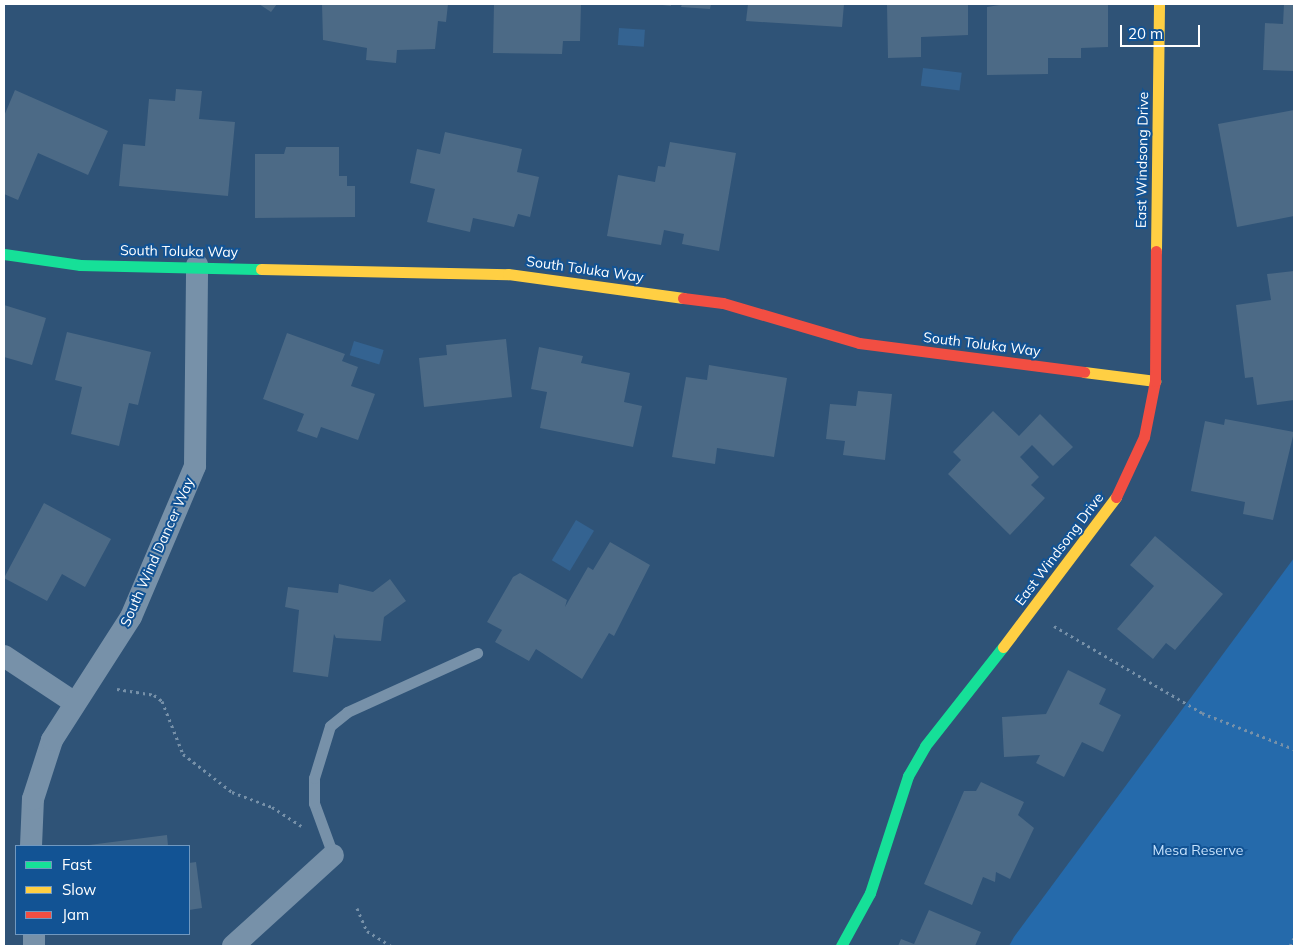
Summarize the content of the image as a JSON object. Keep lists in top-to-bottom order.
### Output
{
  "streets": {
    "street": ["East Windsong Drive", "South Toluka Way", "South Wind Dancer Way"]
  },
  "crossings": [
    ["East Windsong Drive", "South Toluka Way"],
    ["South Toluka Way", "South Wind Dancer Way"]
  ],
  "parks": ["Mesa Reserve"],
  "legend": ["Fast", "Slow", "Jam"],
  "scale_bar": "20 m"
}
